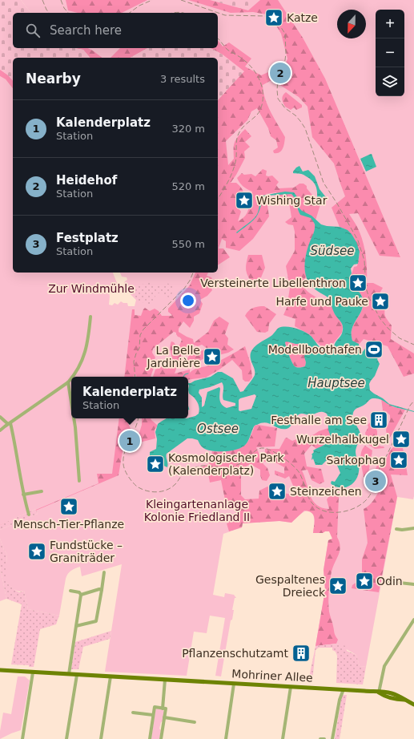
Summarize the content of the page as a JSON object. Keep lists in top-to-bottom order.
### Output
{
  "streets": {
    "main road": ["Mohriner Allee"]
  },
  "water": ["Südsee", "Hauptsee", "Ostsee"],
  "parks": ["Zur Windmühle", "Kleingartenanlage Kolonie Friedland II"],
  "places": {
    "place": [
      "Katze",
      "Wishing Star",
      "Versteinerte Libellenthron",
      "Harfe und Pauke",
      "La Belle Jardinière",
      "Wurzelhalbkugel",
      "Sarkophag",
      "Kosmologischer Park (Kalenderplatz)",
      "Steinzeichen",
      "Mensch-Tier-Pflanze",
      "Fundstücke – Graniträder",
      "Odin",
      "Gespaltenes Dreieck"
    ],
    "sports": ["Modellboothafen"],
    "building": ["Festhalle am See", "Pflanzenschutzamt"]
  },
  "north": "bottom",
  "page": {
    "map_buttons": ["+", "−"],
    "search": "Search here",
    "heading": ["Nearby", "3 results"],
    "pins": ["2", "1", "3"],
    "list": [
      {
        "mark": "1",
        "name": "Kalenderplatz",
        "note": "Station",
        "value": "320 m"
      },
      {
        "mark": "2",
        "name": "Heidehof",
        "note": "Station",
        "value": "520 m"
      },
      {
        "mark": "3",
        "name": "Festplatz",
        "note": "Station",
        "value": "550 m"
      }
    ],
    "popup": ["Kalenderplatz", "Station"]
  }
}
